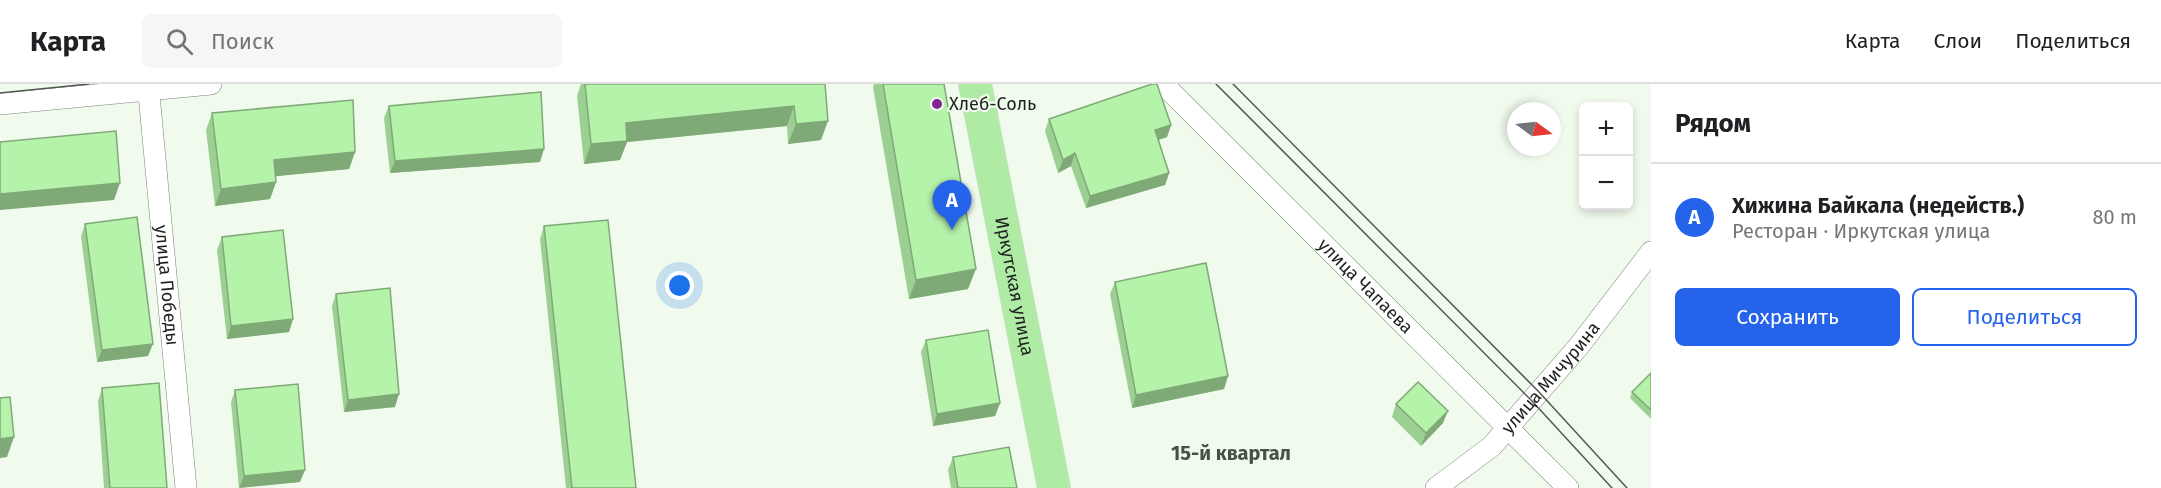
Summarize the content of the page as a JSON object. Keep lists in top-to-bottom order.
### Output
{
  "streets": {
    "main road": ["Иркутская улица"],
    "street": ["улица Победы", "улица Чапаева", "улица Мичурина"]
  },
  "crossings": [
    ["улица Чапаева", "улица Мичурина"]
  ],
  "districts": ["15-й квартал"],
  "places": ["Хлеб-Соль"],
  "north": "right",
  "page": {
    "header": "Карта",
    "search": "Поиск",
    "nav": ["Карта", "Слои", "Поделиться"],
    "heading": "Рядом",
    "map_buttons": ["+", "−"],
    "list": [
      {
        "mark": "A",
        "name": "Хижина Байкала (недейств.)",
        "note": "Ресторан · Иркутская улица",
        "value": "80 m"
      }
    ],
    "pins": "A",
    "buttons": ["Сохранить", "Поделиться"]
  }
}
